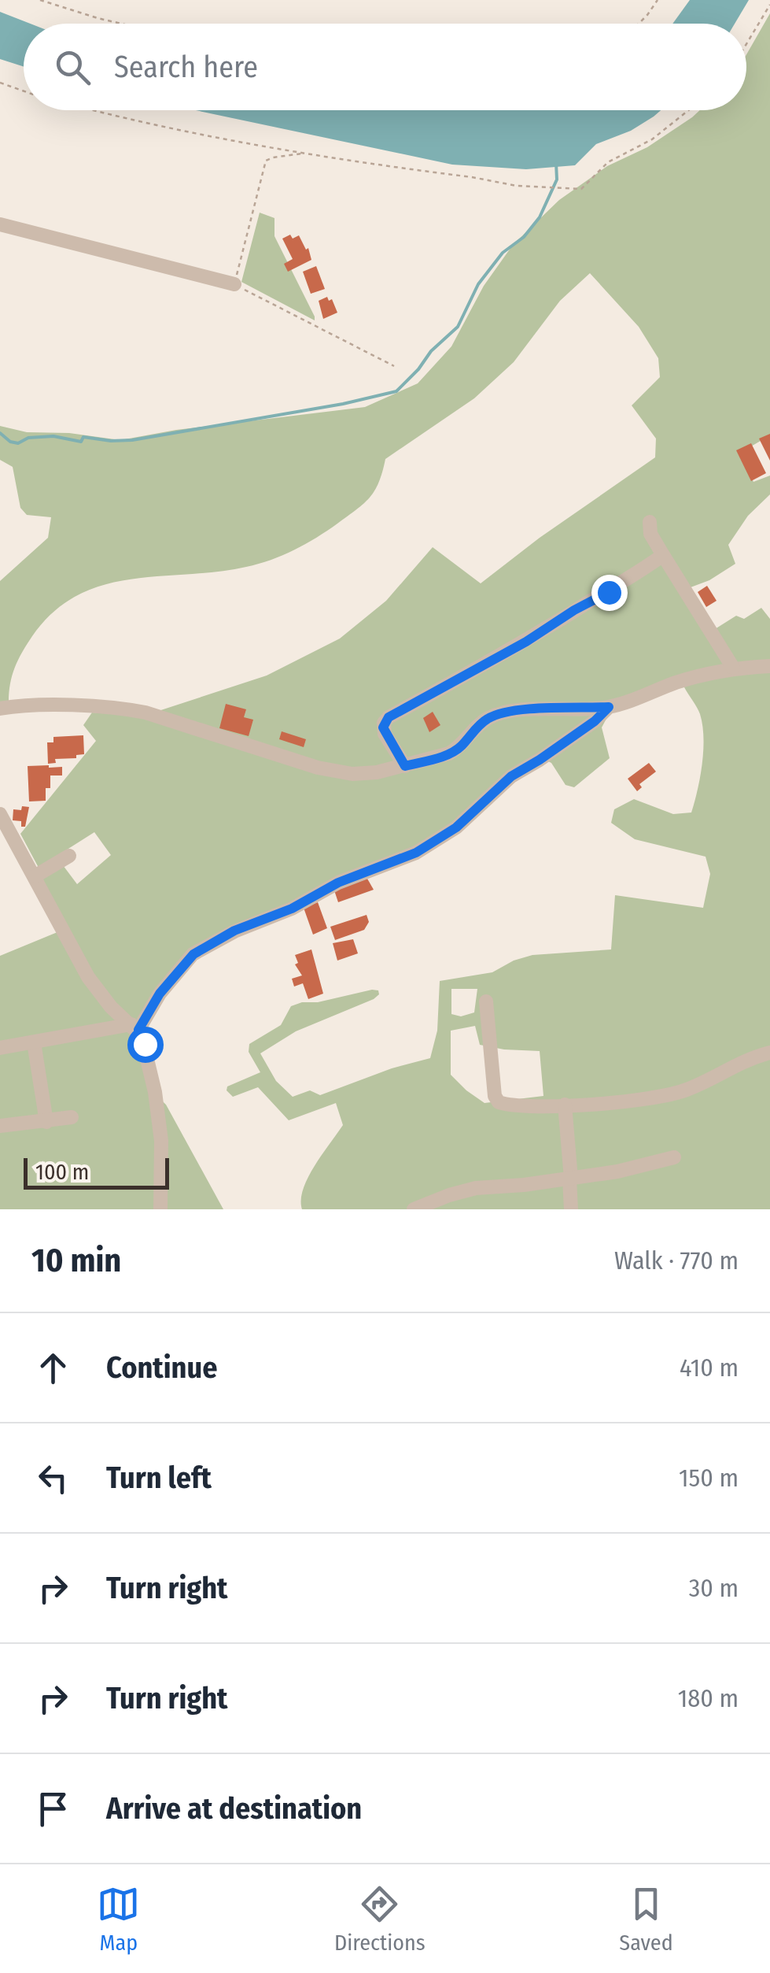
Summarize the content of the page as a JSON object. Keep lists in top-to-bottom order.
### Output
{
  "scale_bar": "100 m",
  "page": {
    "search": "Search here",
    "scale": "100 m",
    "heading": ["10 min", "Walk · 770 m"],
    "list": [
      ["Continue", "410 m"],
      ["Turn left", "150 m"],
      ["Turn right", "30 m"],
      ["Turn right", "180 m"],
      "Arrive at destination"
    ],
    "nav": ["Map", "Directions", "Saved"]
  }
}
